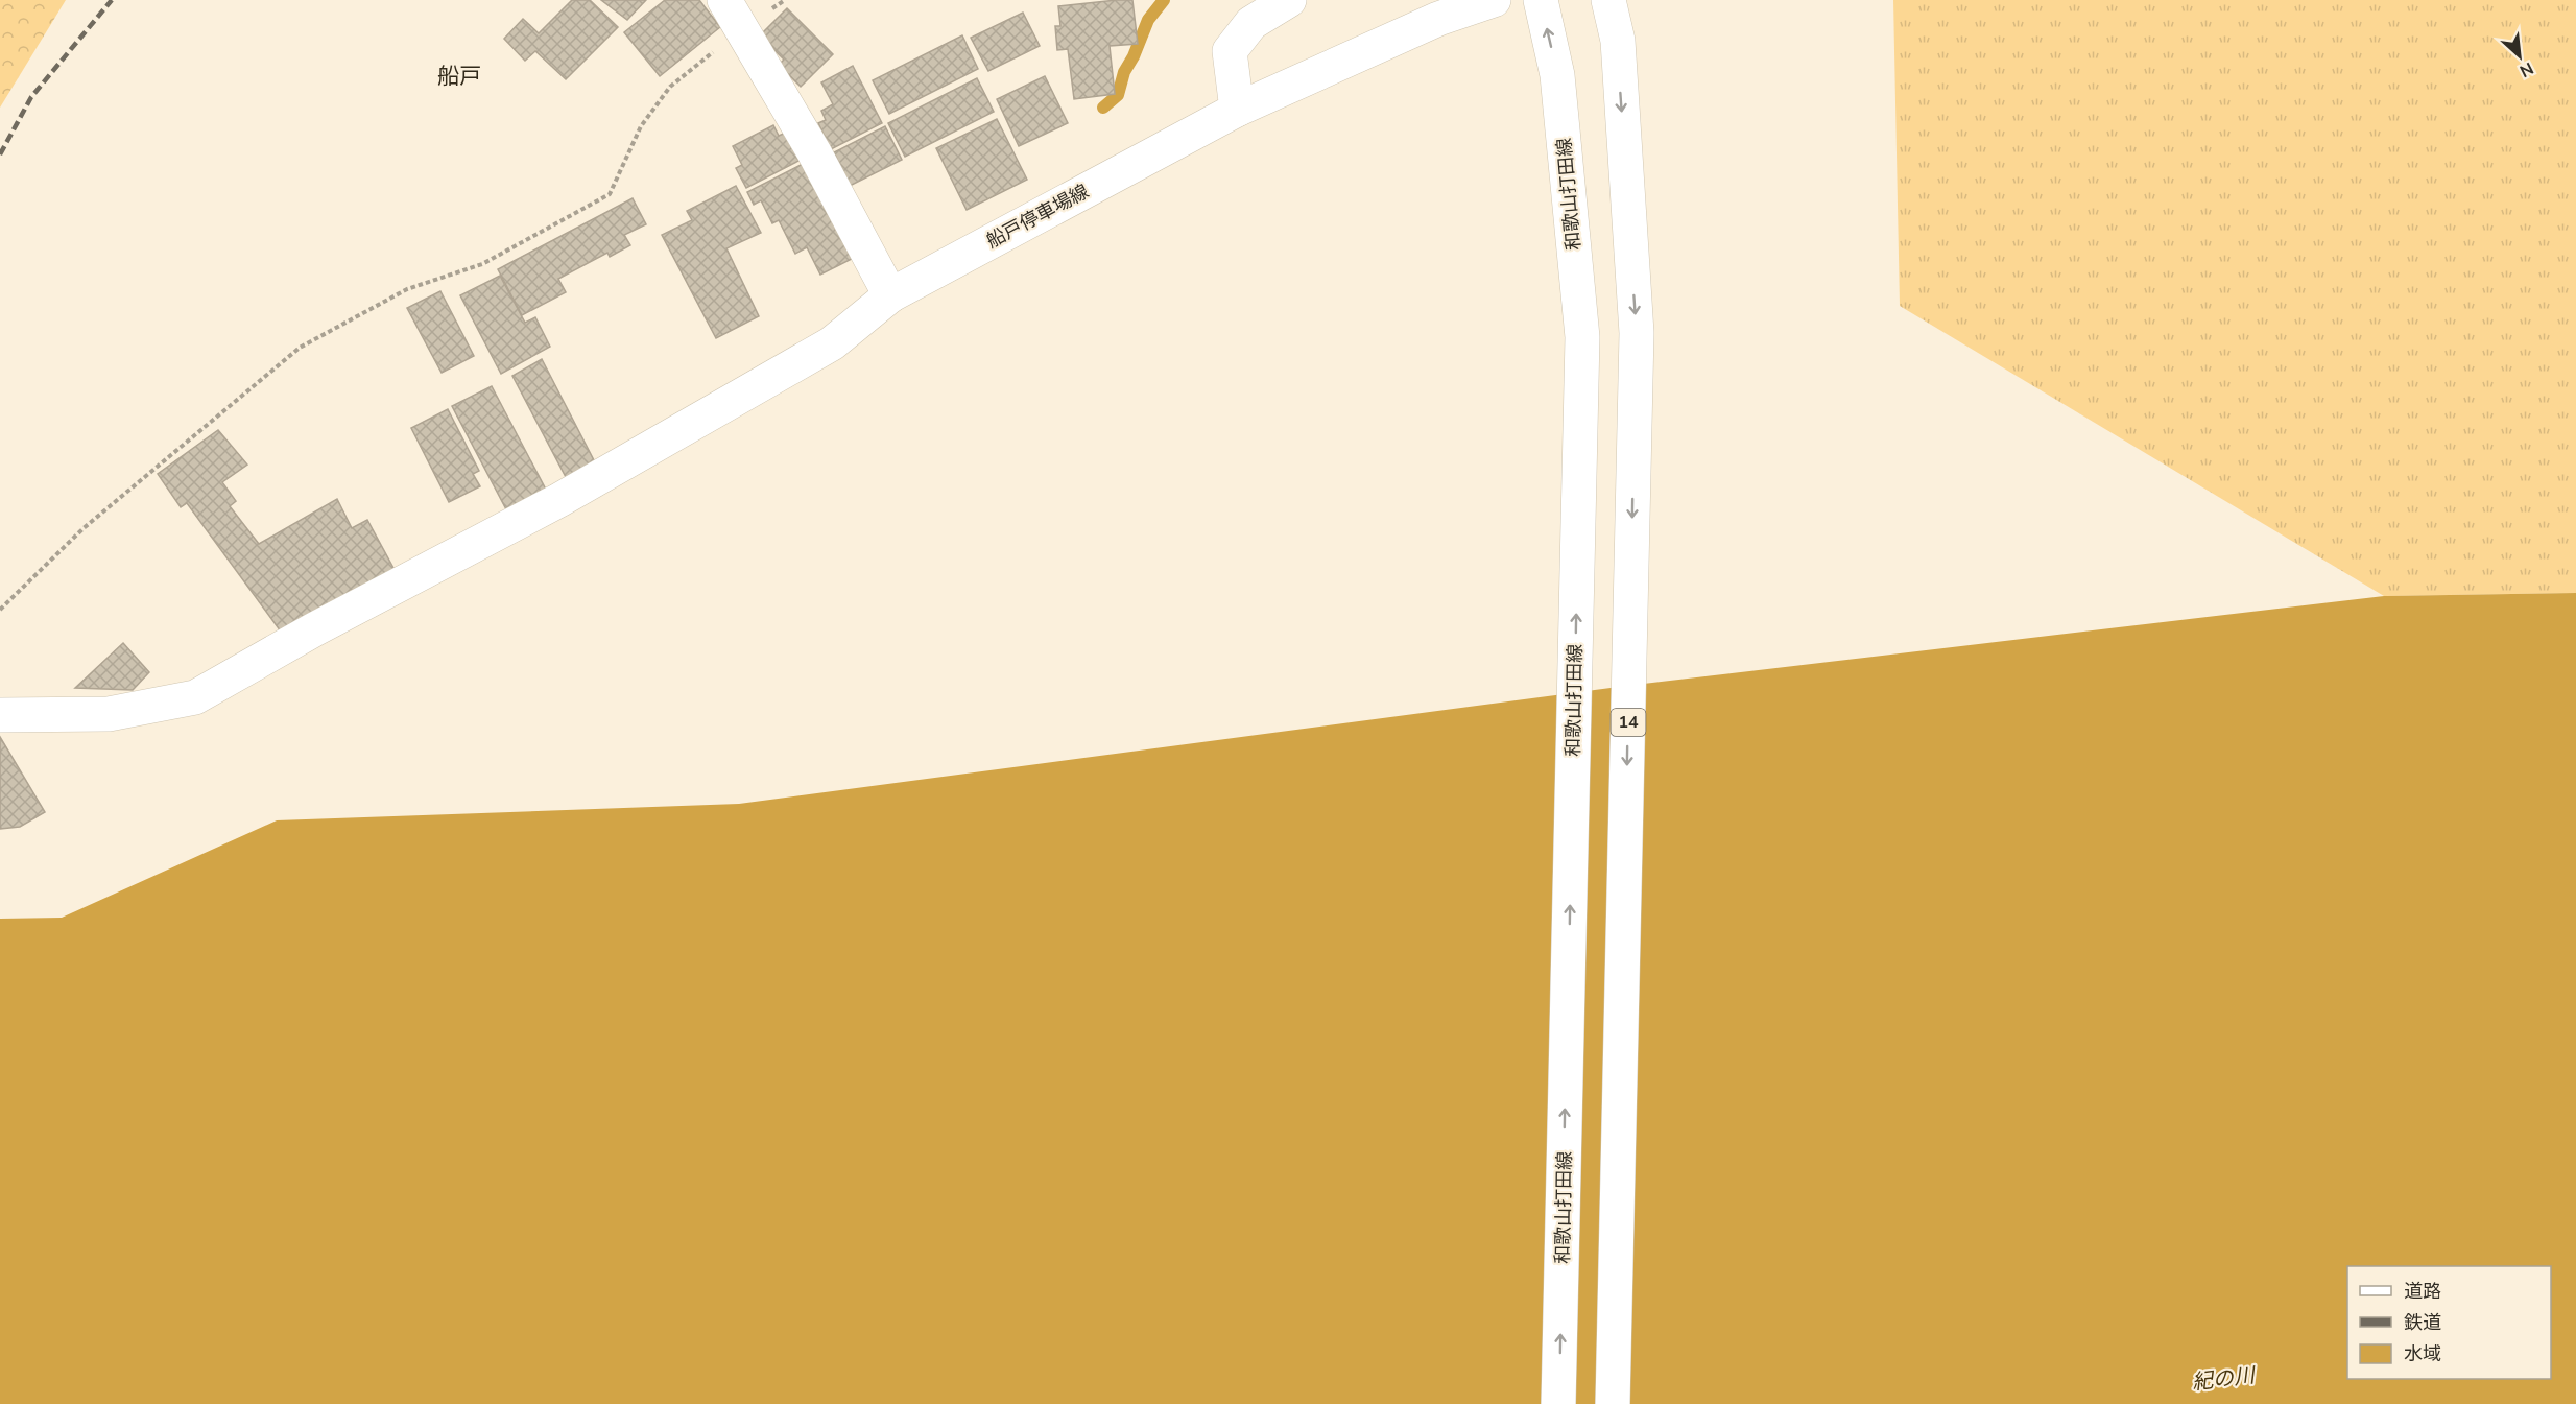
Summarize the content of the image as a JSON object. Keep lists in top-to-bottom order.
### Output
{
  "streets": {
    "main road": ["和歌山打田線", "船戸停車場線", "14"]
  },
  "districts": ["船戸"],
  "water": ["紀の川"],
  "legend": ["道路", "鉄道", "水域"],
  "north": "bottom right"
}
